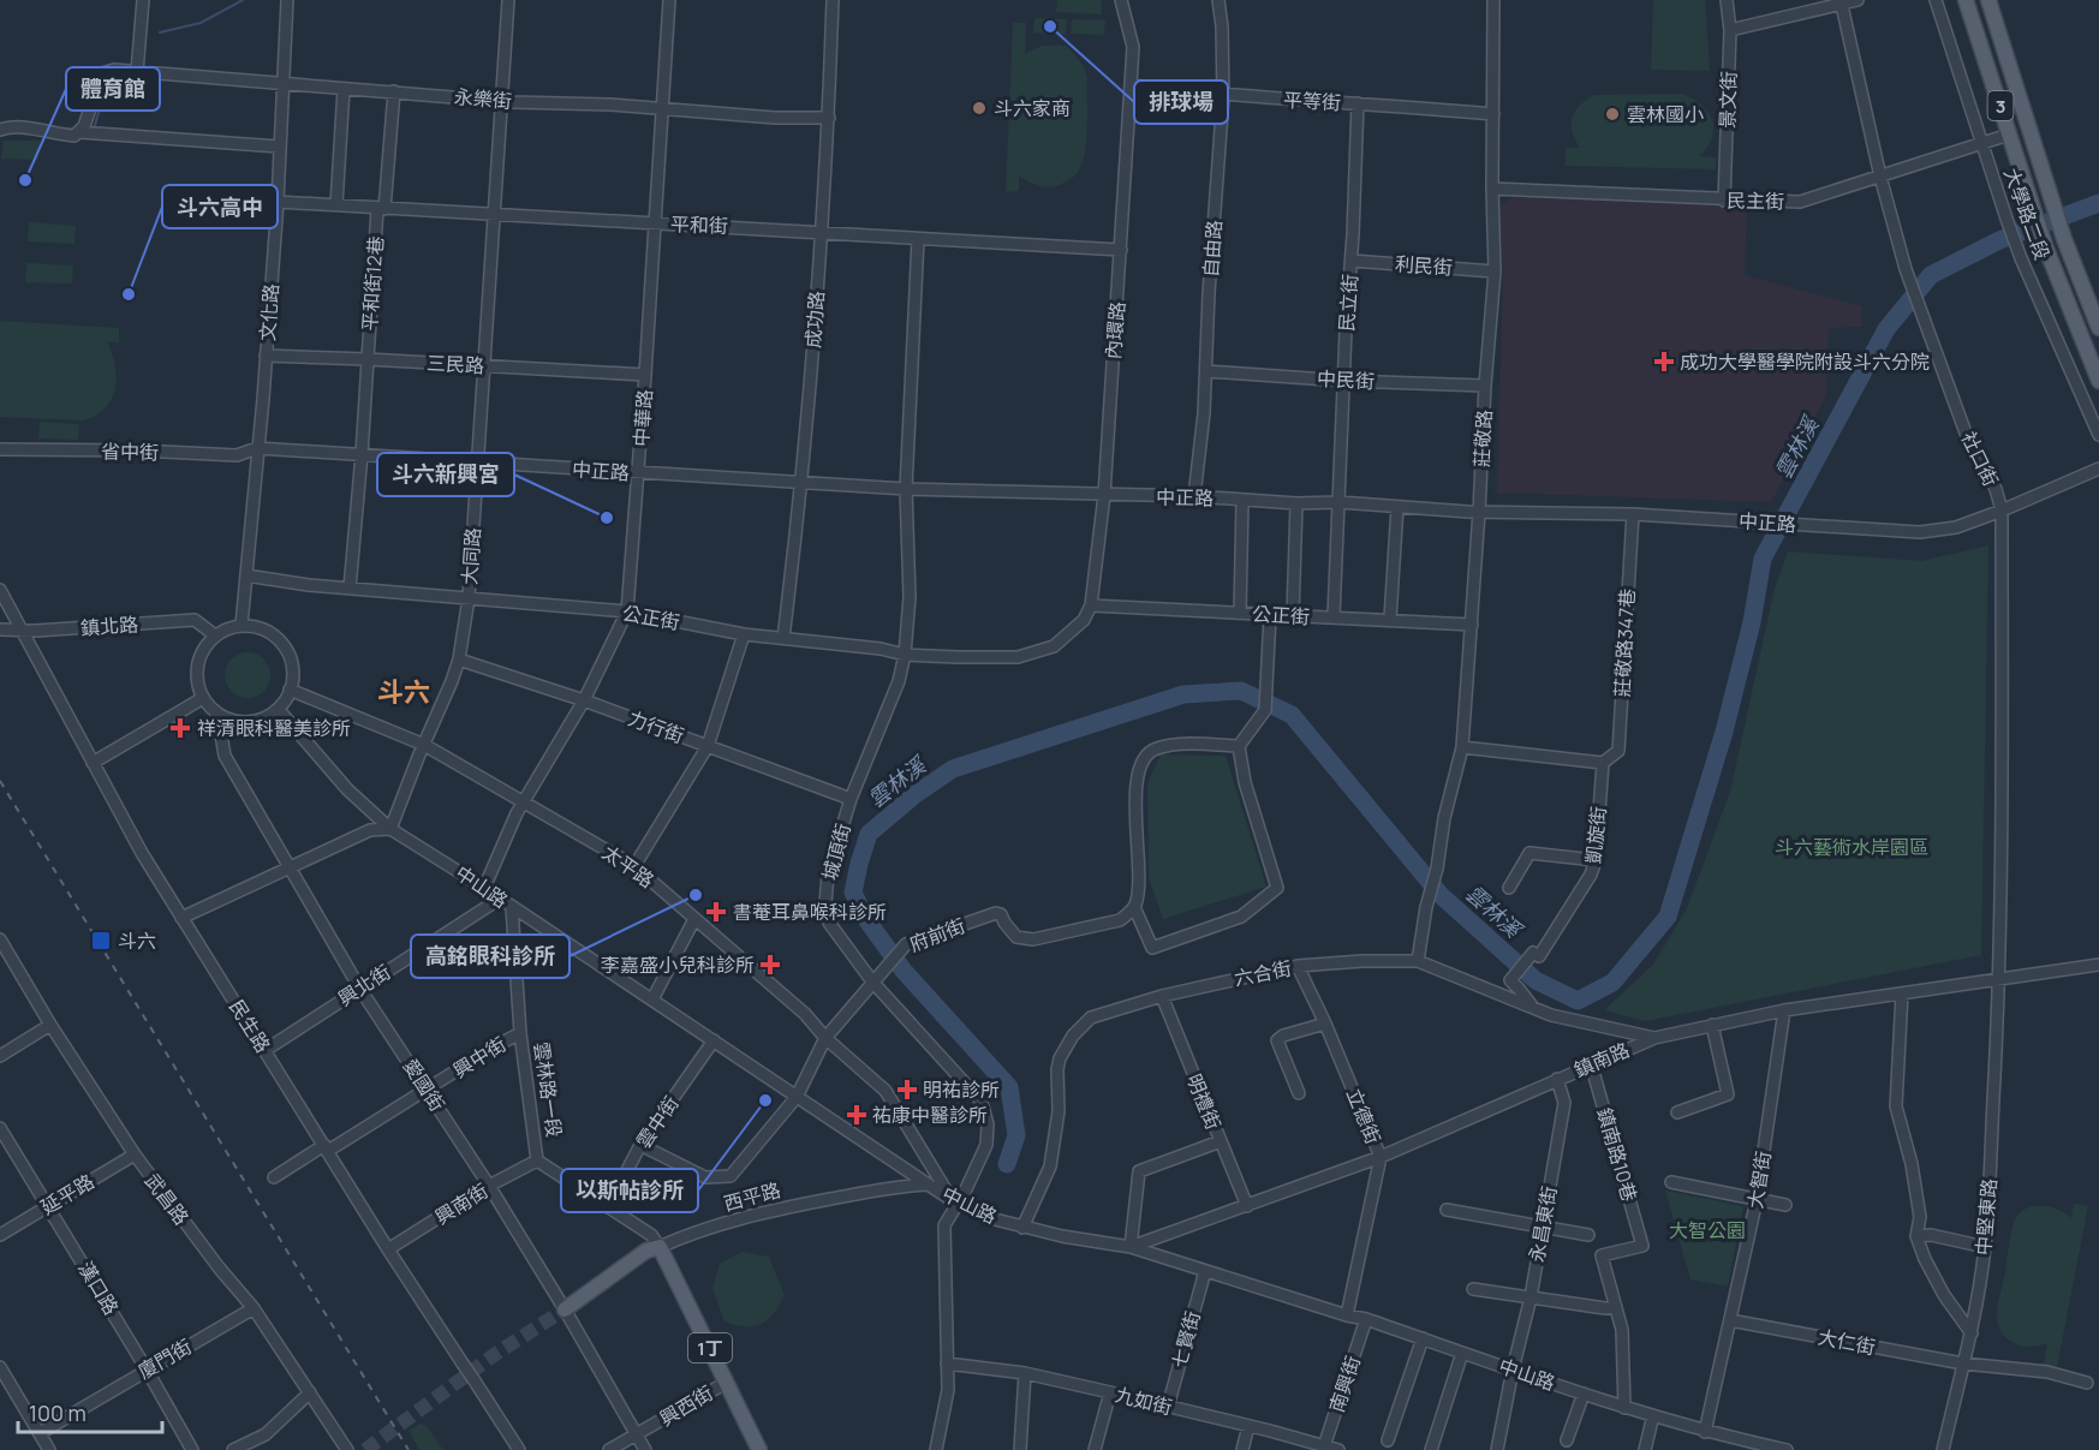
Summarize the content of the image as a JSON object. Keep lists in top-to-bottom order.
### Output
{
  "streets": {
    "main road": [
      "3",
      "大學路二段",
      "雲林路一段",
      "西平路",
      "1丁"
    ],
    "street": [
      "永樂街",
      "景文街",
      "平等街",
      "民主街",
      "平和街",
      "自由路",
      "利民街",
      "平和街12巷",
      "民立街",
      "文化路",
      "成功路",
      "內環路",
      "三民路",
      "中民街",
      "中華路",
      "莊敬路",
      "省中街",
      "社口街",
      "中正路",
      "大同路",
      "公正街",
      "鎮北路",
      "莊敬路347巷",
      "力行街",
      "凱旋街",
      "城頂街",
      "太平路",
      "中山路",
      "府前街",
      "六合街",
      "興北街",
      "民生路",
      "興中街",
      "鎮南路",
      "愛國街",
      "明禮街",
      "立德街",
      "雲中街",
      "鎮南路10巷",
      "大智街",
      "延平路",
      "武昌路",
      "興南街",
      "中堅東路",
      "永昌東街",
      "漢口路",
      "七賢街",
      "大仁街",
      "廈門街",
      "南興街",
      "九如街",
      "興西街"
    ]
  },
  "crossings": [
    ["永樂街", "平和街12巷"],
    ["永樂街", "文化路"],
    ["永樂街", "成功路"],
    ["永樂街", "中華路"],
    ["永樂街", "大同路"],
    ["景文街", "民主街"],
    ["平等街", "自由路"],
    ["平等街", "民立街"],
    ["平等街", "內環路"],
    ["平等街", "莊敬路"],
    ["民主街", "大學路二段"],
    ["民主街", "莊敬路"],
    ["民主街", "社口街"],
    ["平和街", "平和街12巷"],
    ["平和街", "文化路"],
    ["平和街", "成功路"],
    ["平和街", "內環路"],
    ["平和街", "中華路"],
    ["平和街", "大同路"],
    ["平和街", "城頂街"],
    ["自由路", "中民街"],
    ["自由路", "中正路"],
    ["利民街", "民立街"],
    ["利民街", "莊敬路"],
    ["平和街12巷", "三民路"],
    ["平和街12巷", "中正路"],
    ["平和街12巷", "公正街"],
    ["民立街", "中民街"],
    ["民立街", "中正路"],
    ["民立街", "公正街"],
    ["文化路", "三民路"],
    ["文化路", "省中街"],
    ["文化路", "中正路"],
    ["文化路", "公正街"],
    ["文化路", "鎮北路"],
    ["文化路", "太平路"],
    ["文化路", "中山路"],
    ["文化路", "愛國街"],
    ["成功路", "中正路"],
    ["成功路", "公正街"],
    ["內環路", "中正路"],
    ["內環路", "公正街"],
    ["三民路", "中華路"],
    ["三民路", "大同路"],
    ["中民街", "莊敬路"],
    ["中華路", "中正路"],
    ["中華路", "公正街"],
    ["中華路", "力行街"],
    ["中華路", "太平路"],
    ["中華路", "中山路"],
    ["莊敬路", "中正路"],
    ["莊敬路", "公正街"],
    ["莊敬路", "六合街"],
    ["省中街", "中正路"],
    ["社口街", "中正路"],
    ["社口街", "鎮南路"],
    ["社口街", "中堅東路"],
    ["中正路", "大同路"],
    ["中正路", "莊敬路347巷"],
    ["中正路", "城頂街"],
    ["大同路", "公正街"],
    ["大同路", "力行街"],
    ["大同路", "太平路"],
    ["大同路", "中山路"],
    ["公正街", "城頂街"],
    ["鎮北路", "太平路"],
    ["鎮北路", "中山路"],
    ["鎮北路", "民生路"],
    ["鎮北路", "愛國街"],
    ["莊敬路347巷", "凱旋街"],
    ["力行街", "城頂街"],
    ["凱旋街", "六合街"],
    ["城頂街", "太平路"],
    ["城頂街", "中山路"],
    ["城頂街", "府前街"],
    ["城頂街", "九如街"],
    ["太平路", "中山路"],
    ["太平路", "府前街"],
    ["太平路", "愛國街"],
    ["中山路", "府前街"],
    ["中山路", "六合街"],
    ["中山路", "興北街"],
    ["中山路", "鎮南路"],
    ["中山路", "愛國街"],
    ["中山路", "雲林路一段"],
    ["中山路", "立德街"],
    ["中山路", "雲中街"],
    ["中山路", "大智街"],
    ["中山路", "西平路"],
    ["中山路", "永昌東街"],
    ["中山路", "七賢街"],
    ["中山路", "南興街"],
    ["府前街", "雲中街"],
    ["六合街", "鎮南路"],
    ["六合街", "明禮街"],
    ["六合街", "立德街"],
    ["興北街", "民生路"],
    ["興北街", "愛國街"],
    ["民生路", "興中街"],
    ["民生路", "興南街"],
    ["興中街", "愛國街"],
    ["興中街", "雲林路一段"],
    ["鎮南路", "明禮街"],
    ["鎮南路", "立德街"],
    ["鎮南路", "鎮南路10巷"],
    ["鎮南路", "大智街"],
    ["鎮南路", "中堅東路"],
    ["鎮南路", "永昌東街"],
    ["愛國街", "西平路"],
    ["愛國街", "興南街"],
    ["愛國街", "興西街"],
    ["雲林路一段", "雲中街"],
    ["雲林路一段", "西平路"],
    ["雲林路一段", "興南街"],
    ["雲林路一段", "興西街"],
    ["大智街", "大仁街"],
    ["延平路", "武昌路"],
    ["延平路", "漢口路"],
    ["武昌路", "廈門街"],
    ["中堅東路", "大仁街"],
    ["漢口路", "廈門街"],
    ["七賢街", "九如街"],
    ["南興街", "九如街"]
  ],
  "districts": ["斗六"],
  "water": ["雲林溪"],
  "parks": ["斗六藝術水岸園區", "大智公園"],
  "places": {
    "other": [
      "排球場",
      "斗六家商",
      "雲林國小",
      "體育館",
      "斗六高中",
      "斗六新興宮",
      "高銘眼科診所",
      "以斯帖診所"
    ],
    "health": [
      "成功大學醫學院附設斗六分院",
      "祥清眼科醫美診所",
      "書菴耳鼻喉科診所",
      "李嘉盛小兒科診所",
      "明祐診所",
      "祐康中醫診所"
    ],
    "transit": ["斗六"]
  },
  "scale_bar": "100 m"
}
